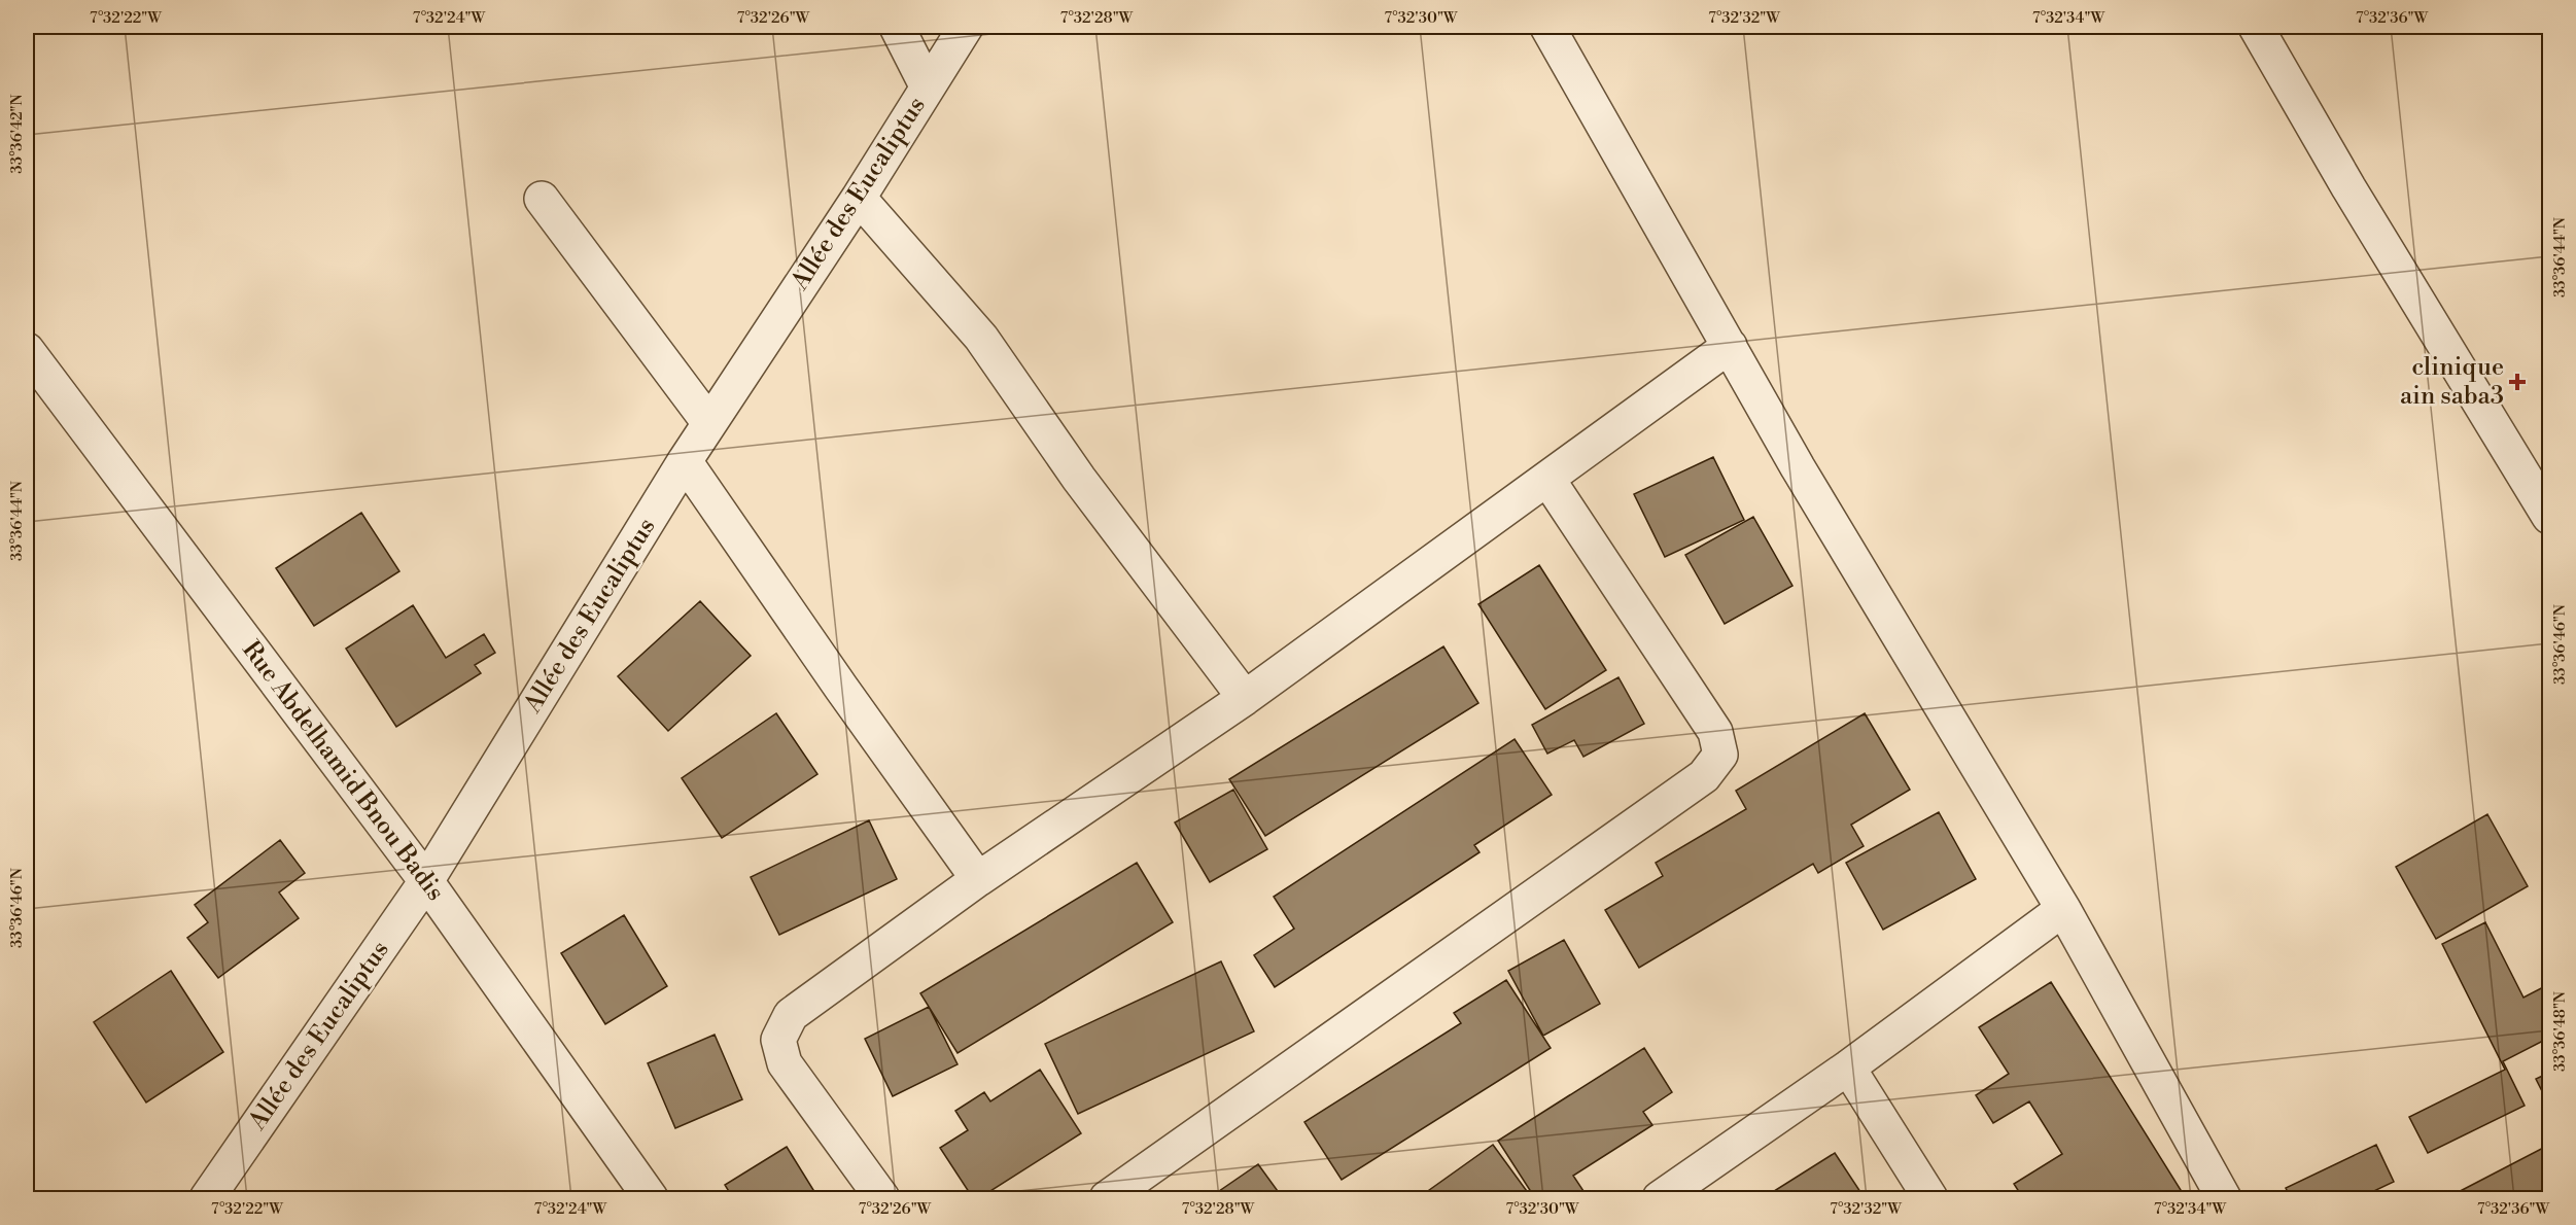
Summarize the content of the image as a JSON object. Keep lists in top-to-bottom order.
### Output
{
  "streets": {
    "street": ["Allée des Eucaliptus", "Rue Abdelhamid Bnou Badis"]
  },
  "crossings": [
    ["Allée des Eucaliptus", "Rue Abdelhamid Bnou Badis"]
  ],
  "places": {
    "health": ["clinique ain saba3"]
  },
  "coordinates": [
    "7°32'22\"W",
    "7°32'24\"W",
    "7°32'26\"W",
    "7°32'28\"W",
    "7°32'30\"W",
    "7°32'32\"W",
    "7°32'34\"W",
    "7°32'36\"W",
    "33°36'42\"N",
    "33°36'44\"N",
    "33°36'46\"N",
    "33°36'48\"N"
  ]
}
